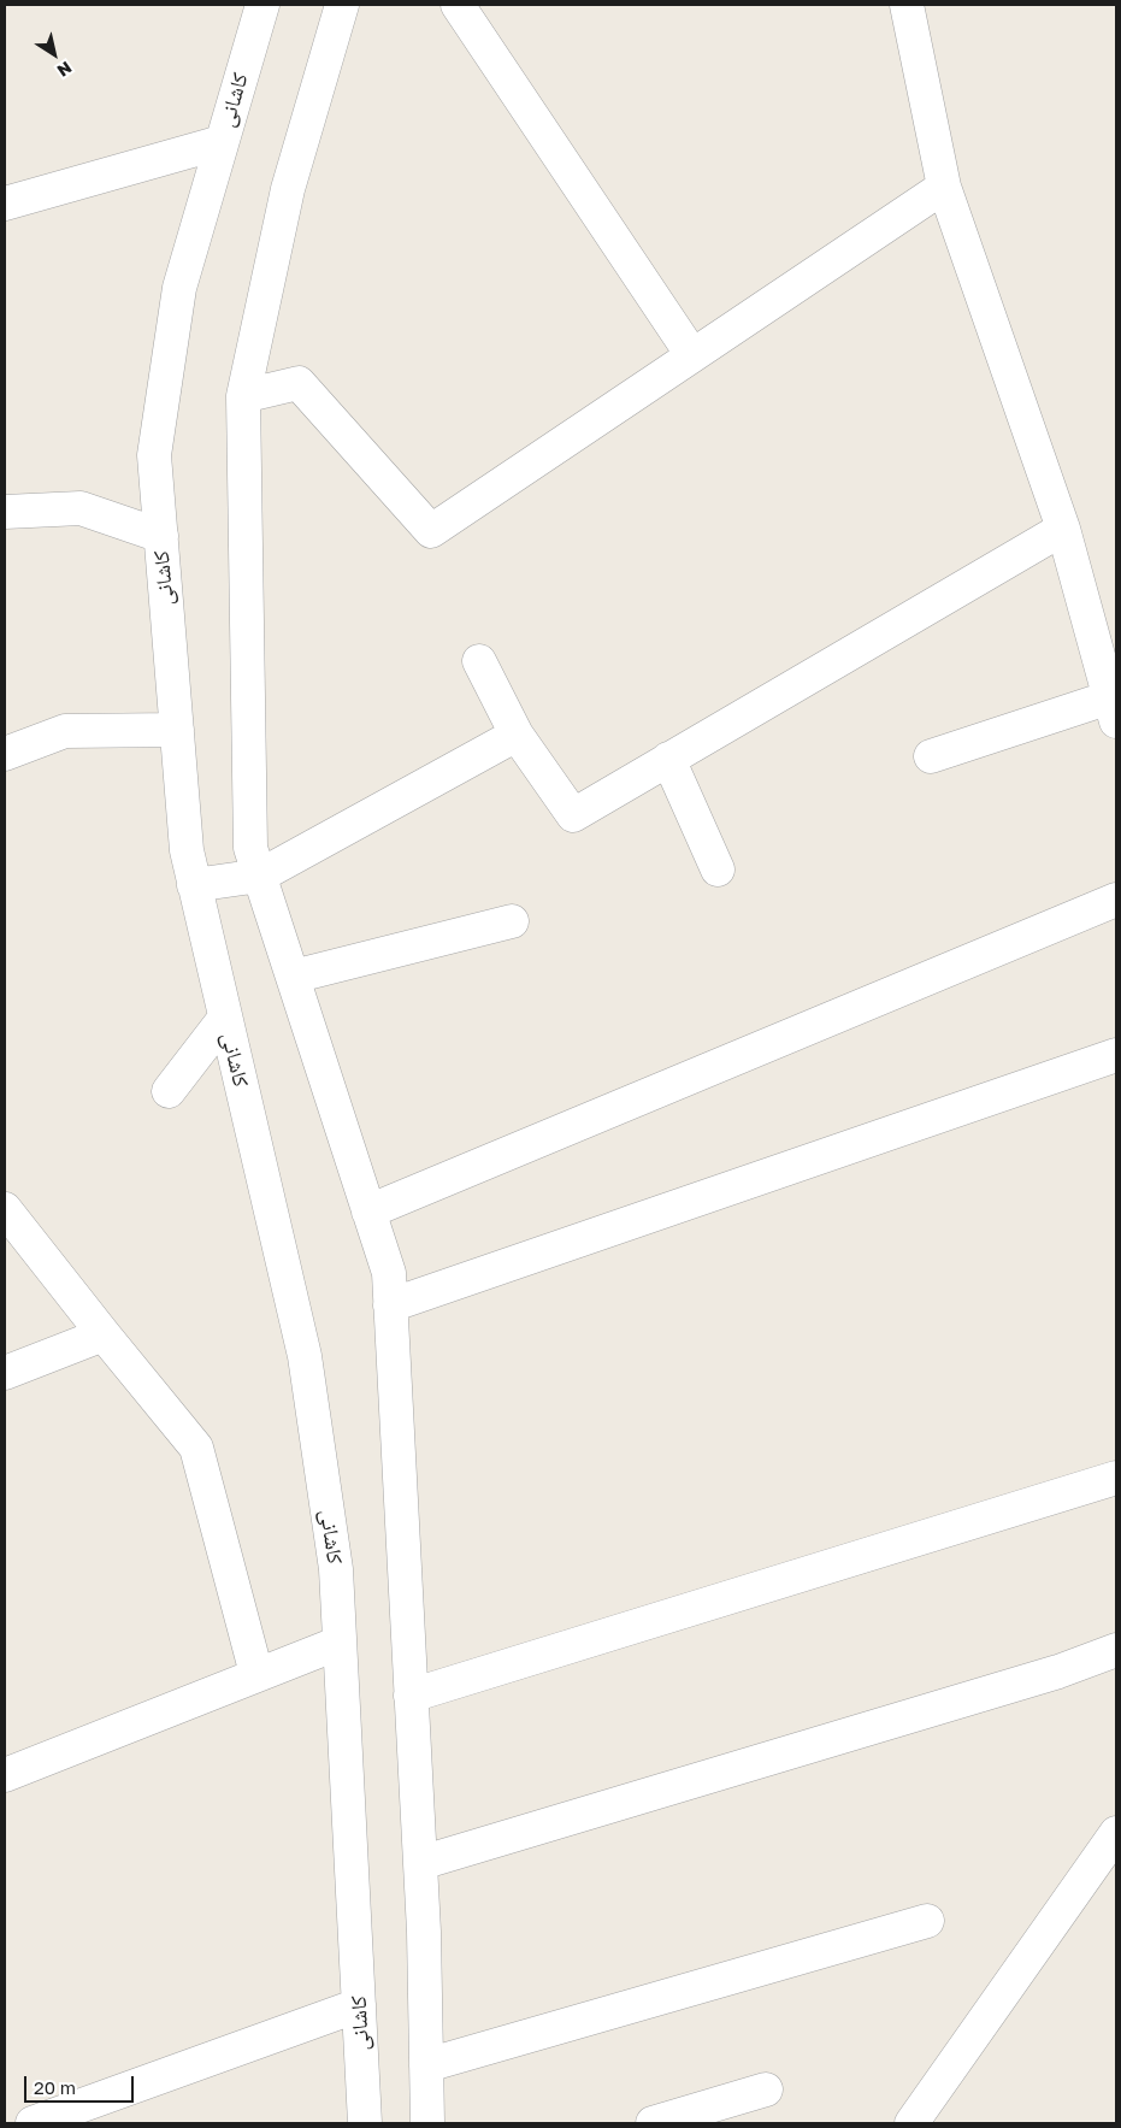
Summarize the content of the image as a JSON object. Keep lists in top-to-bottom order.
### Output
{
  "streets": {
    "street": ["کاشانی"]
  },
  "scale_bar": "20 m",
  "north": "bottom right"
}
